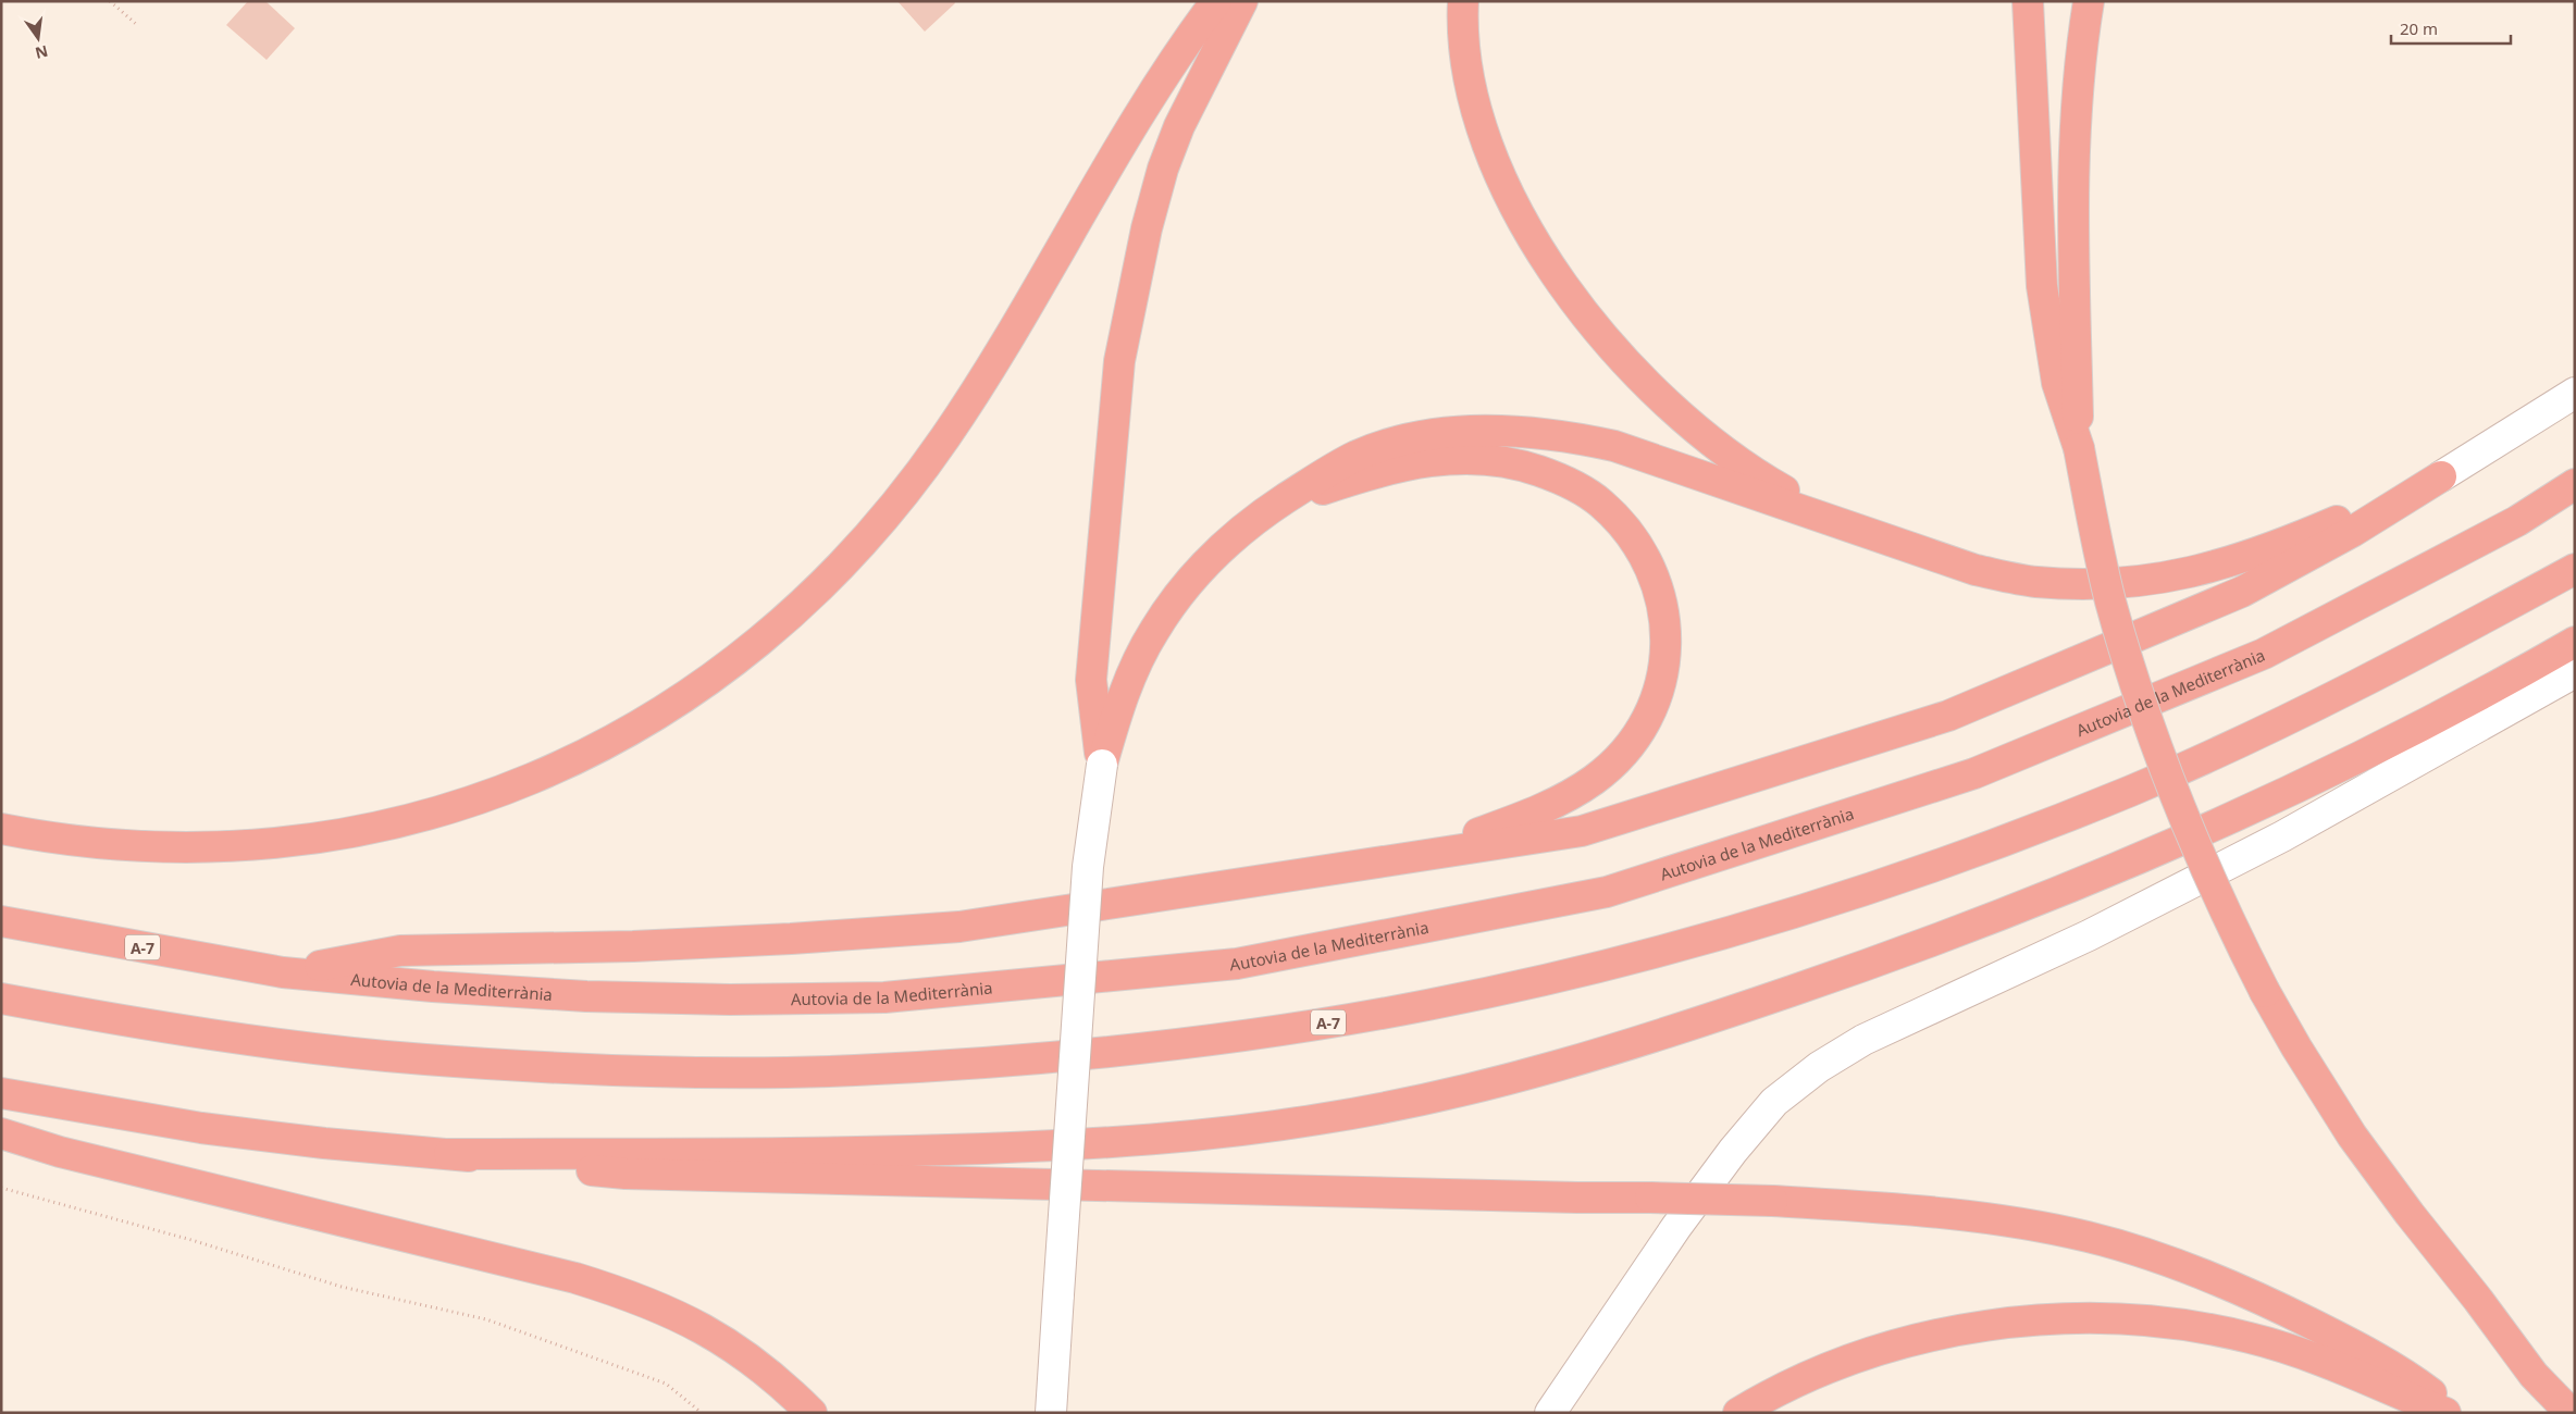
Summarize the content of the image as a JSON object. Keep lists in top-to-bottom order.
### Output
{
  "streets": {
    "highway": ["Autovia de la Mediterrània", "A-7"]
  },
  "scale_bar": "20 m",
  "north": "bottom"
}
